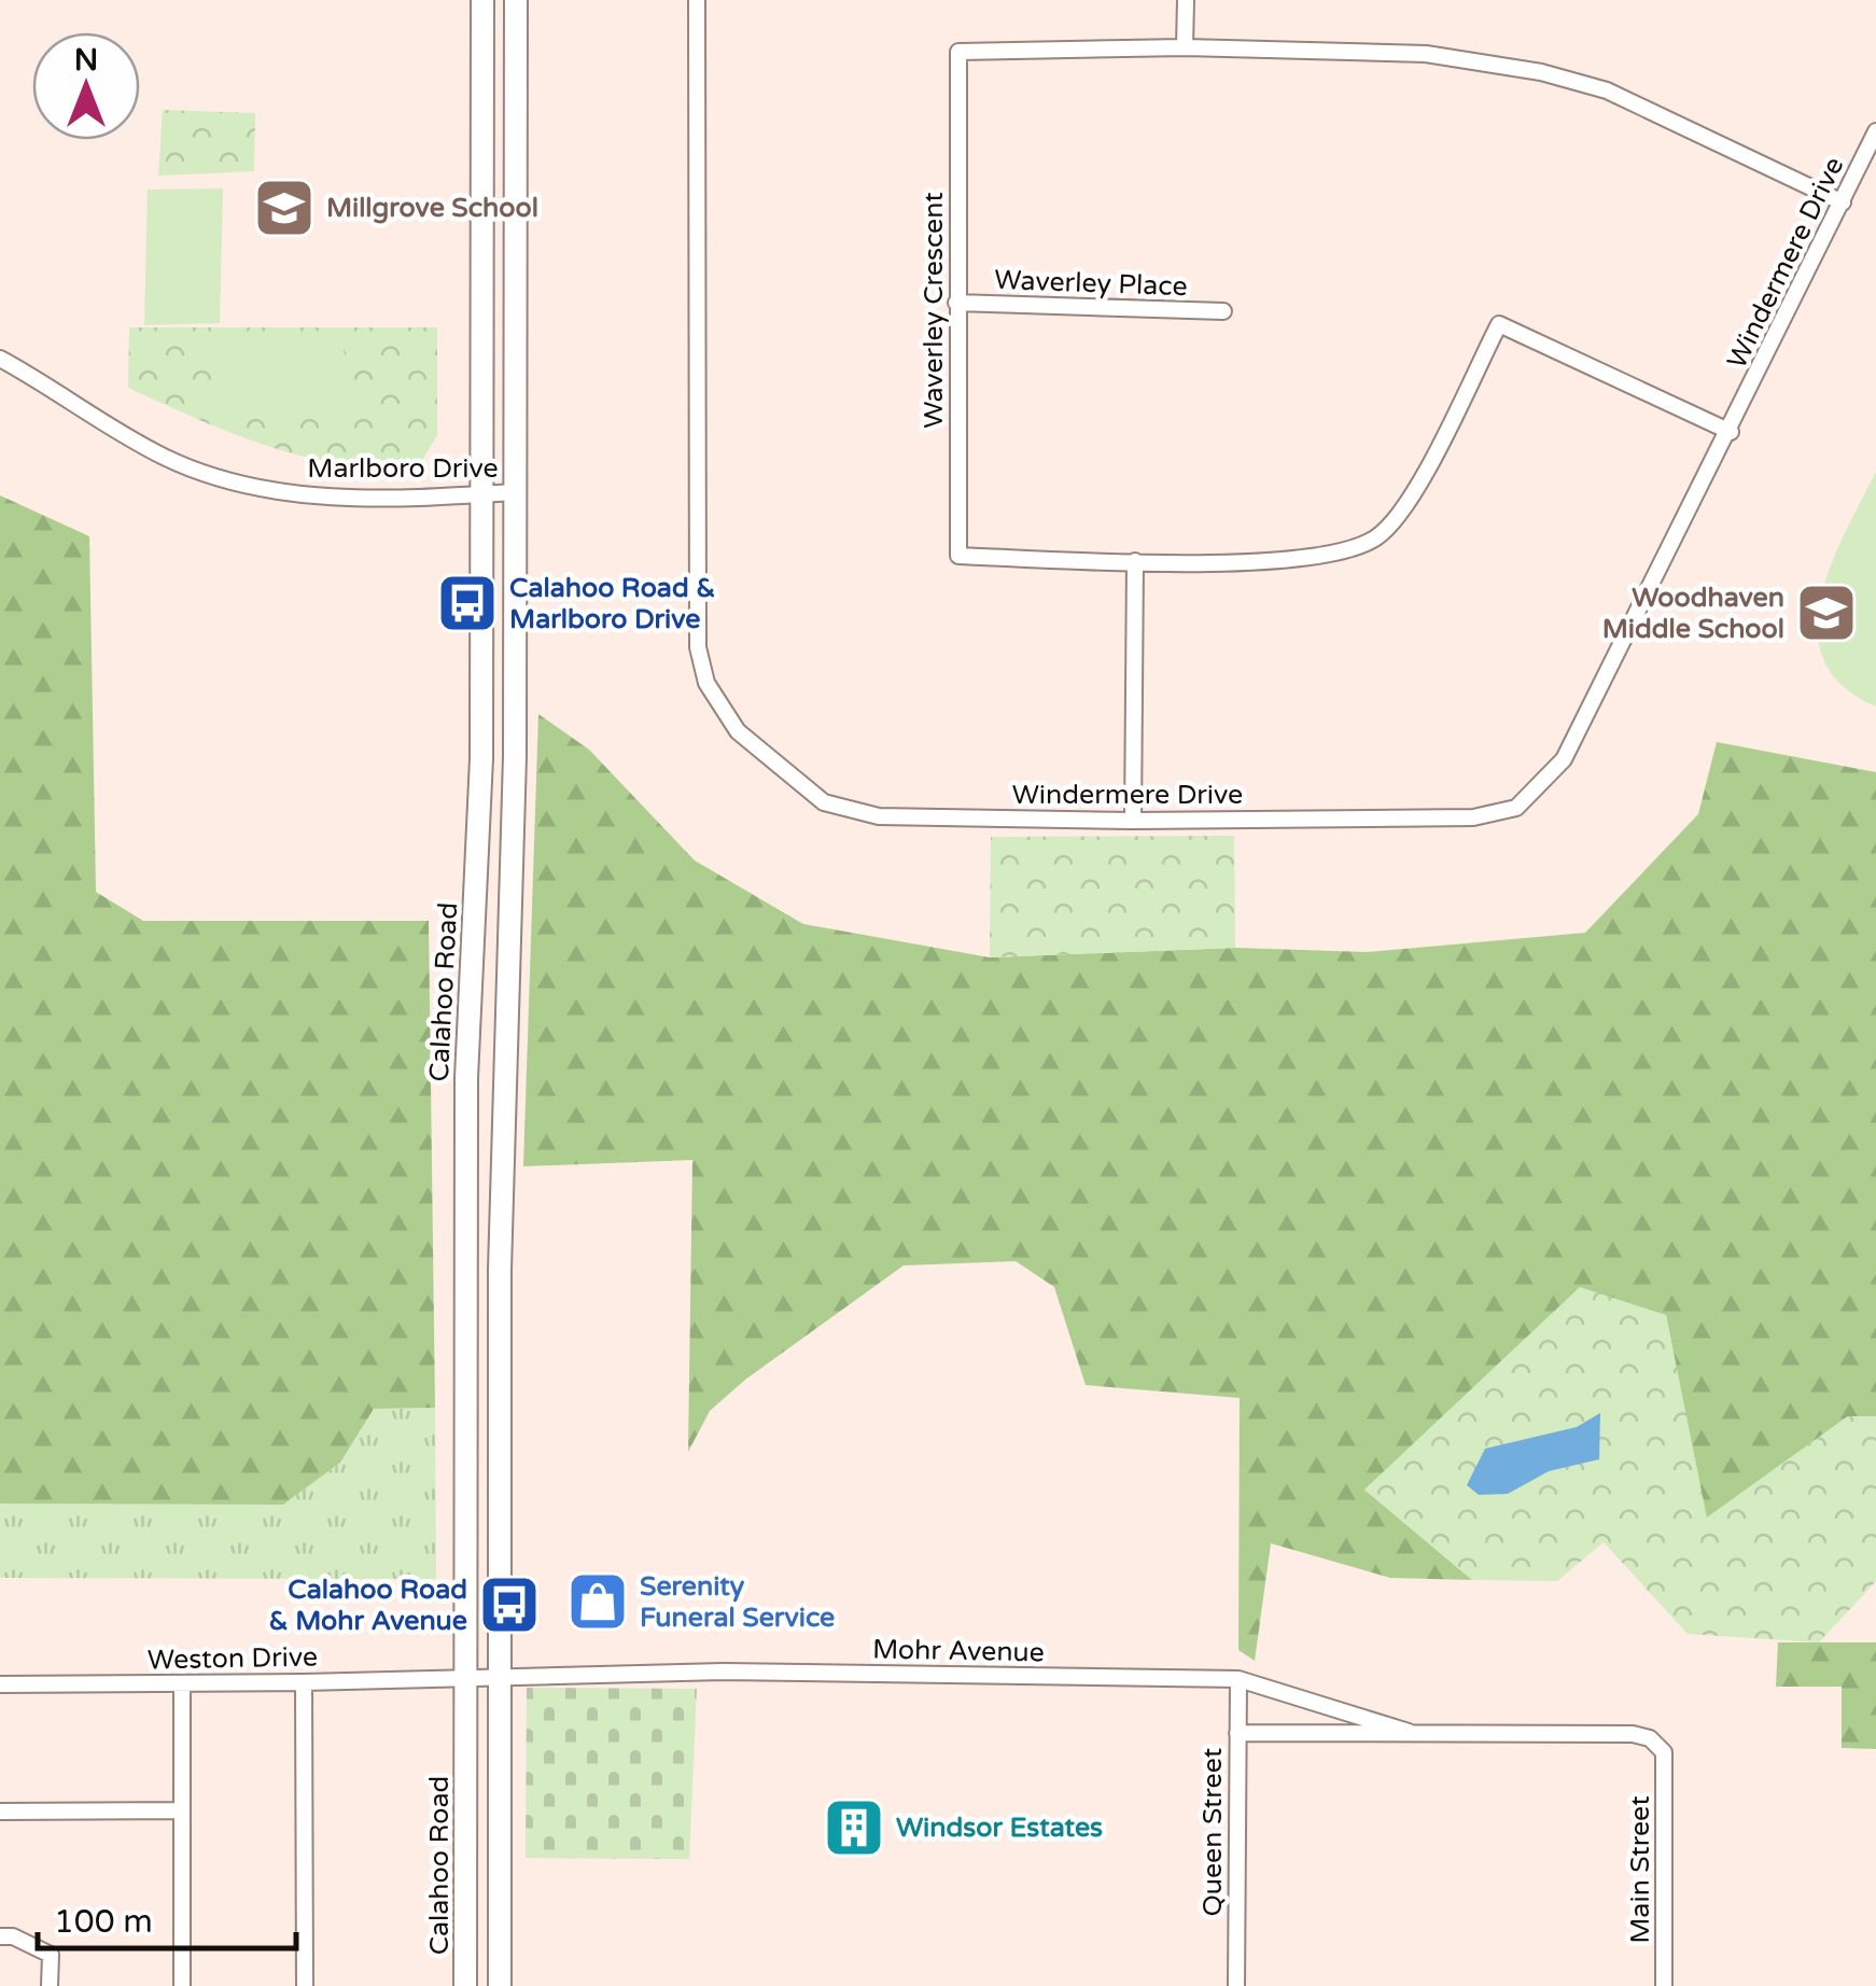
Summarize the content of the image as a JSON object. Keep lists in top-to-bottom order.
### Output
{
  "streets": {
    "main road": ["Calahoo Road"],
    "street": [
      "Windermere Drive",
      "Waverley Place",
      "Waverley Crescent",
      "Marlboro Drive",
      "Mohr Avenue",
      "Weston Drive",
      "Queen Street",
      "Main Street"
    ]
  },
  "crossings": [
    ["Windermere Drive", "Waverley Crescent"],
    ["Waverley Place", "Waverley Crescent"],
    ["Marlboro Drive", "Calahoo Road"],
    ["Calahoo Road", "Weston Drive"],
    ["Mohr Avenue", "Weston Drive"],
    ["Mohr Avenue", "Queen Street"],
    ["Mohr Avenue", "Main Street"]
  ],
  "places": {
    "school or university": ["Millgrove School", "Woodhaven Middle School"],
    "bus stop": ["Calahoo Road & Marlboro Drive", "Calahoo Road & Mohr Avenue"],
    "shop": ["Serenity Funeral Service"],
    "building": ["Windsor Estates"]
  },
  "scale_bar": "100 m",
  "north": "top"
}
